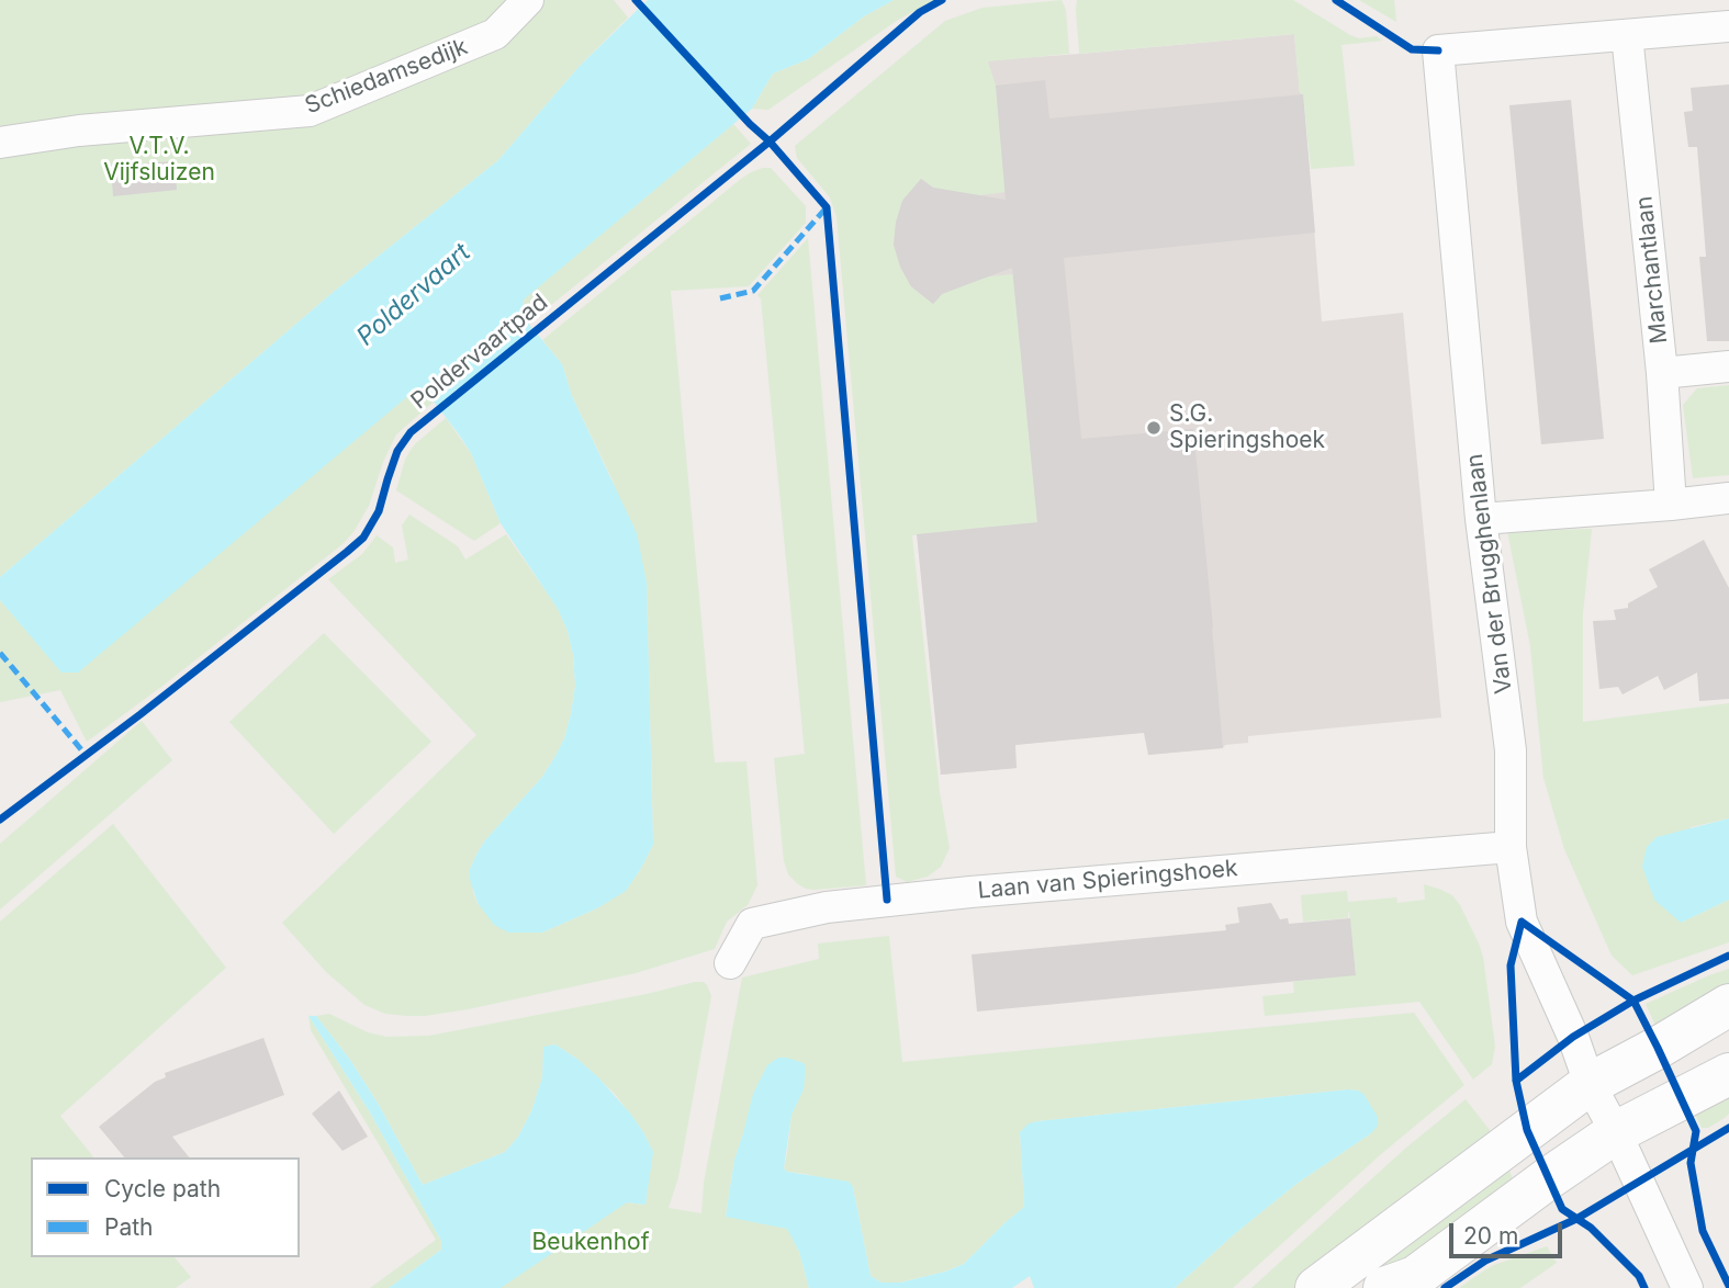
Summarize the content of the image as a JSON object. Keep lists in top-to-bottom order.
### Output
{
  "streets": {
    "street": [
      "Schiedamsedijk",
      "Marchantlaan",
      "Van der Brugghenlaan",
      "Laan van Spieringshoek"
    ],
    "cycle path": ["Poldervaartpad"]
  },
  "crossings": [
    ["Marchantlaan", "Van der Brugghenlaan"],
    ["Van der Brugghenlaan", "Laan van Spieringshoek"]
  ],
  "water": ["Poldervaart"],
  "parks": ["V.T.V. Vijfsluizen", "Beukenhof"],
  "places": ["S.G. Spieringshoek"],
  "legend": ["Cycle path", "Path"],
  "scale_bar": "20 m"
}
